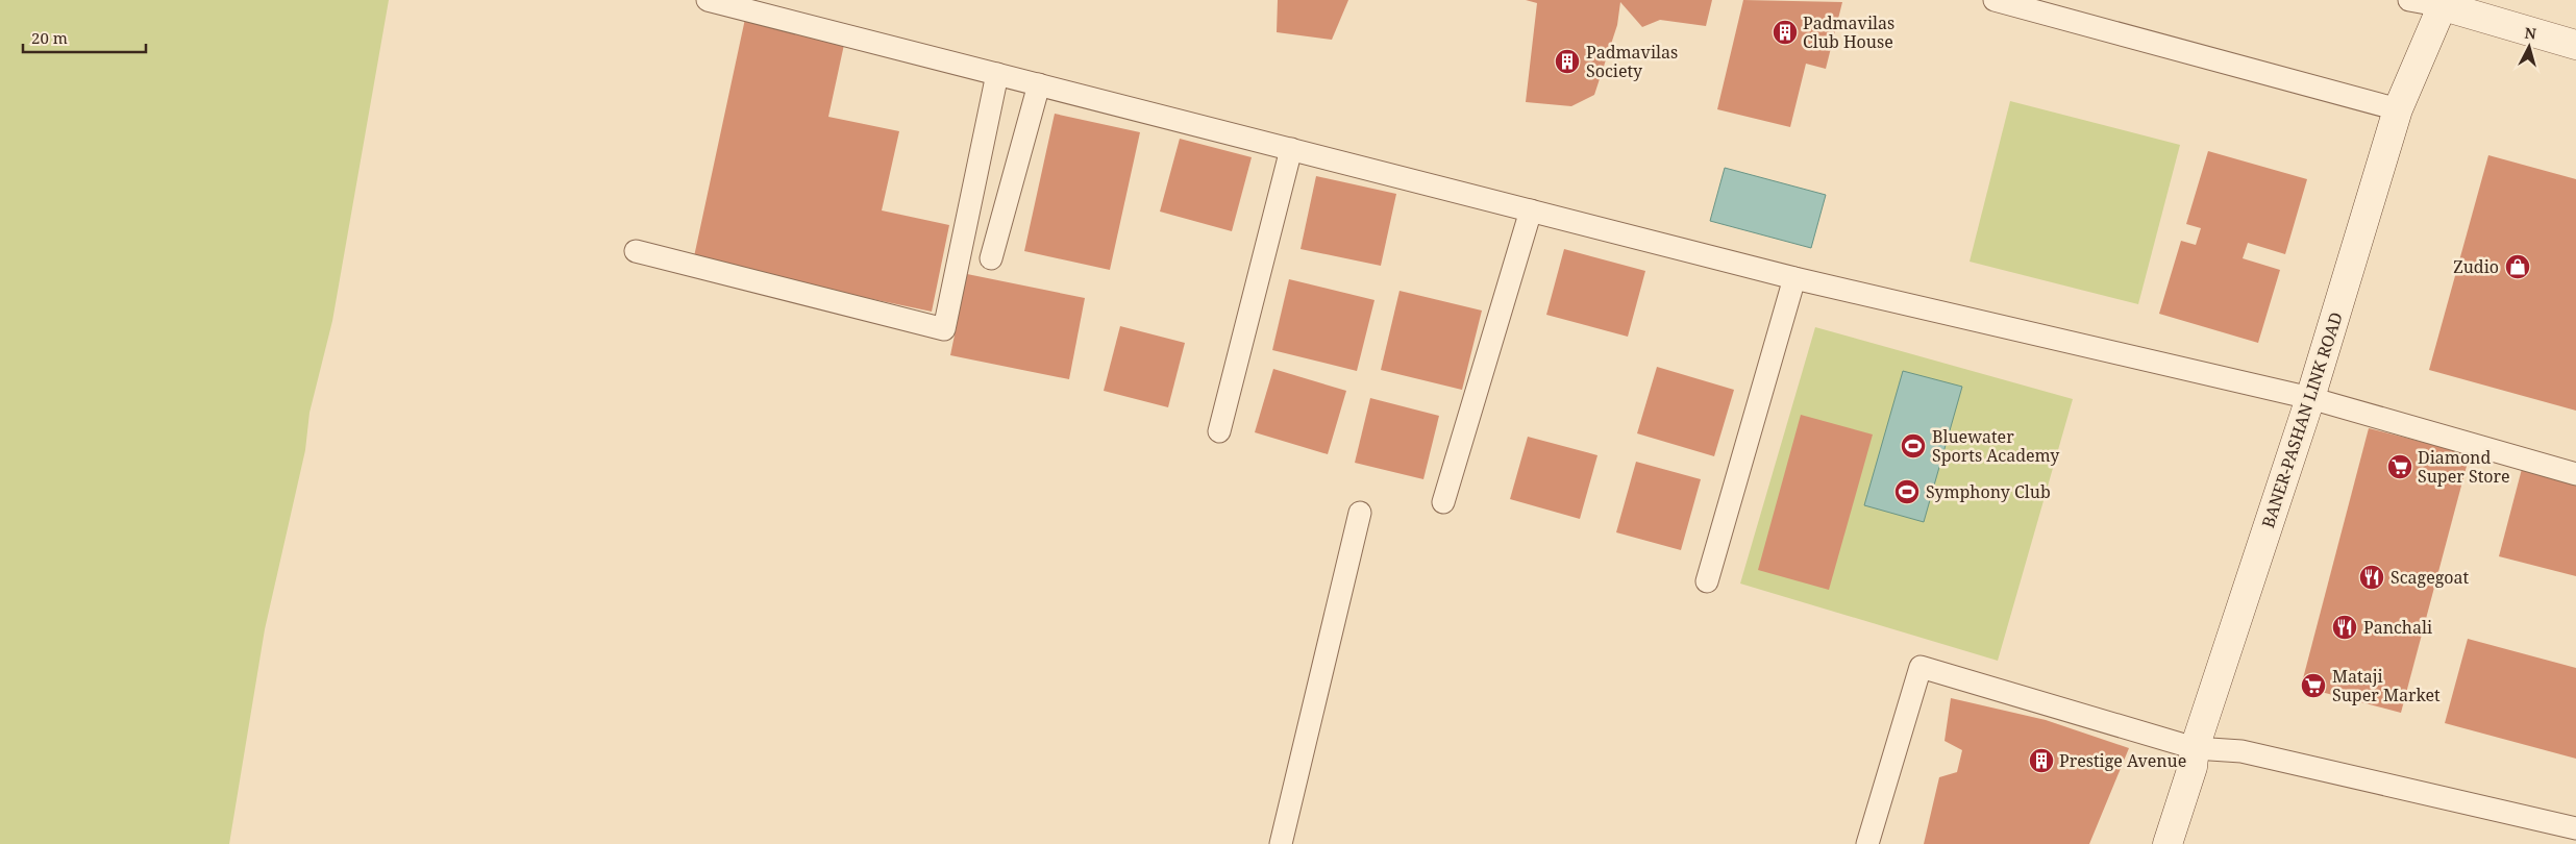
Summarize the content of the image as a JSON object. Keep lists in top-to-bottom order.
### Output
{
  "streets": {
    "street": ["BANER-PASHAN LINK ROAD"]
  },
  "places": {
    "building": ["Padmavilas Club House", "Padmavilas Society", "Prestige Avenue"],
    "shop": ["Zudio"],
    "sports": ["Bluewater Sports Academy", "Symphony Club"],
    "supermarket": ["Diamond Super Store", "Mataji Super Market"],
    "restaurant": ["Scagegoat", "Panchali"]
  },
  "scale_bar": "20 m",
  "north": "top"
}
